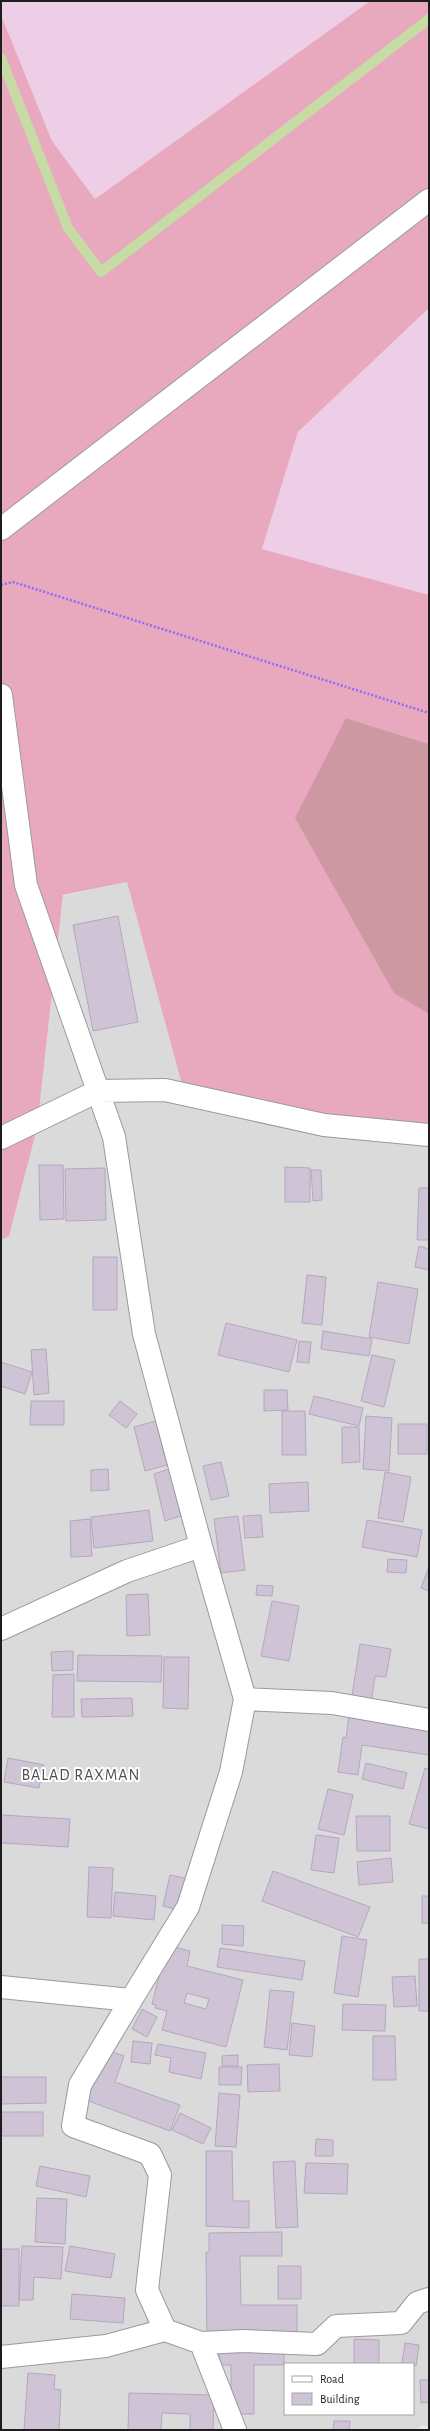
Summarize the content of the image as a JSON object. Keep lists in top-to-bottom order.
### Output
{
  "districts": ["BALAD RAXMAN"],
  "legend": ["Road", "Building"]
}
